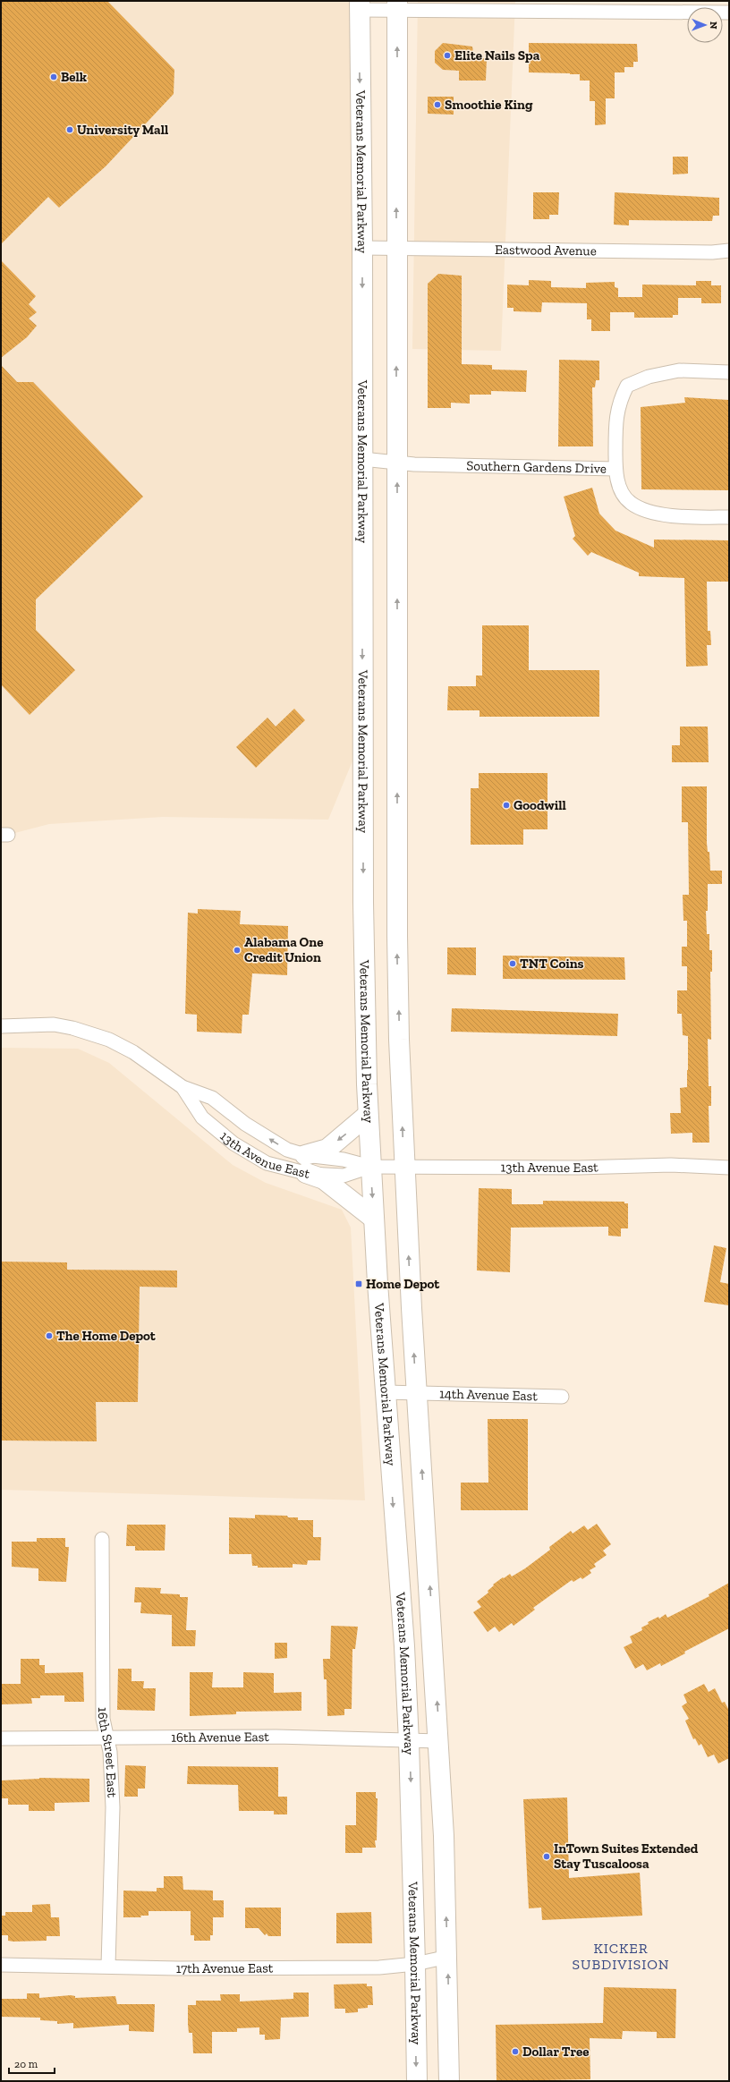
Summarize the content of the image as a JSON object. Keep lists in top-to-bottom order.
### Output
{
  "streets": {
    "main road": ["Veterans Memorial Parkway"],
    "street": [
      "Eastwood Avenue",
      "Southern Gardens Drive",
      "13th Avenue East",
      "14th Avenue East",
      "16th Avenue East",
      "16th Street East",
      "17th Avenue East"
    ]
  },
  "crossings": [
    ["Veterans Memorial Parkway", "Eastwood Avenue"],
    ["Veterans Memorial Parkway", "Southern Gardens Drive"],
    ["Veterans Memorial Parkway", "13th Avenue East"],
    ["Veterans Memorial Parkway", "14th Avenue East"],
    ["Veterans Memorial Parkway", "16th Avenue East"],
    ["Veterans Memorial Parkway", "17th Avenue East"],
    ["16th Avenue East", "16th Street East"],
    ["16th Street East", "17th Avenue East"]
  ],
  "districts": ["KICKER SUBDIVISION"],
  "places": {
    "other": [
      "Elite Nails Spa",
      "Belk",
      "Smoothie King",
      "University Mall",
      "Goodwill",
      "Alabama One Credit Union",
      "TNT Coins",
      "The Home Depot",
      "InTown Suites Extended Stay Tuscaloosa",
      "Dollar Tree"
    ],
    "transit": ["Home Depot"]
  },
  "scale_bar": "20 m",
  "north": "right"
}
